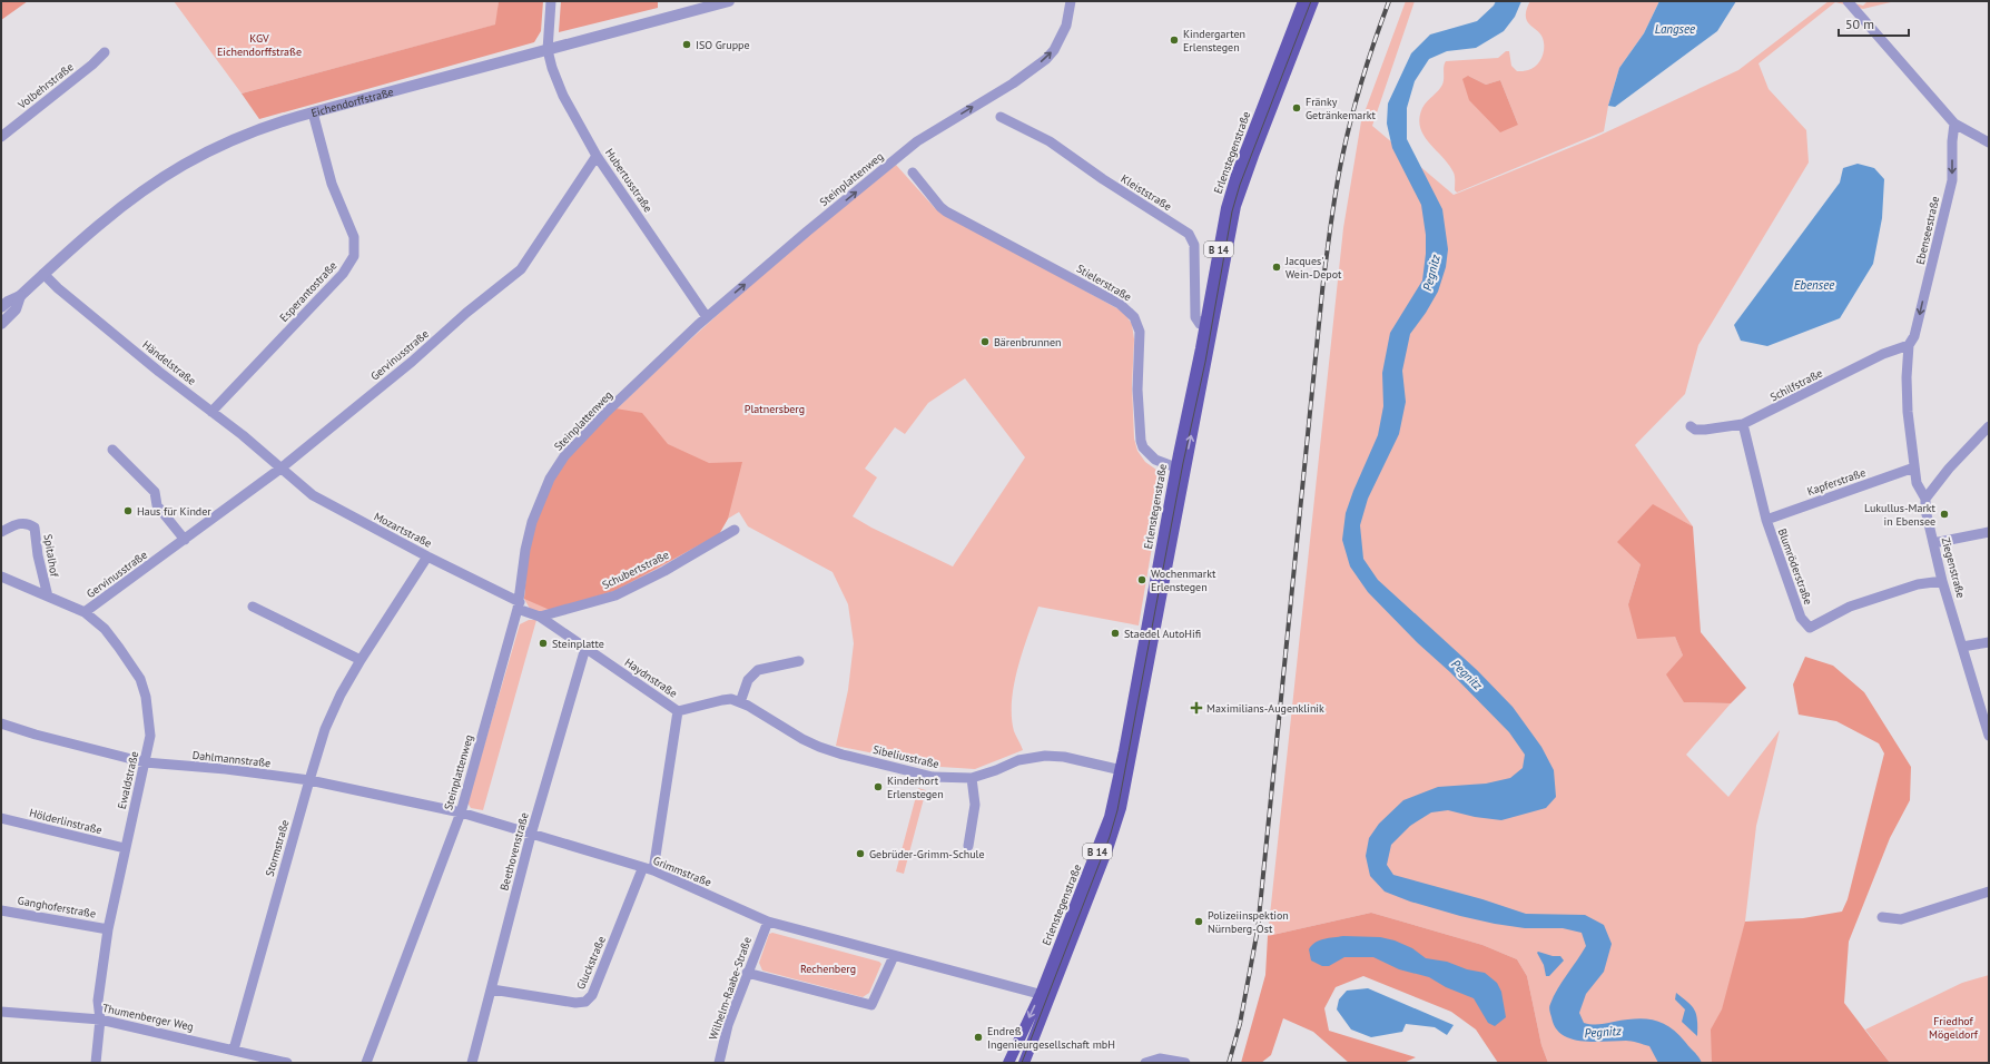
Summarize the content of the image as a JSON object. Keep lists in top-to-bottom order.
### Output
{
  "streets": {
    "main road": ["Erlenstegenstraße", "B 14"],
    "street": [
      "Volbehrstraße",
      "Eichendorffstraße",
      "Steinplattenweg",
      "Hubertusstraße",
      "Kleiststraße",
      "Ebenseestraße",
      "Stielerstraße",
      "Esperantostraße",
      "Gervinusstraße",
      "Händelstraße",
      "Schilfstraße",
      "Kapferstraße",
      "Mozartstraße",
      "Spitalhof",
      "Blumröderstraße",
      "Ziegenstraße",
      "Schubertstraße",
      "Haydnstraße",
      "Sibeliusstraße",
      "Dahlmannstraße",
      "Ewaldstraße",
      "Hölderlinstraße",
      "Stormstraße",
      "Beethovenstraße",
      "Grimmstraße",
      "Ganghoferstraße",
      "Gluckstraße",
      "Wilhelm-Raabe-Straße",
      "Thumenberger Weg"
    ]
  },
  "crossings": [
    ["Eichendorffstraße", "Hubertusstraße"],
    ["Eichendorffstraße", "Esperantostraße"],
    ["Eichendorffstraße", "Händelstraße"],
    ["Erlenstegenstraße", "Kleiststraße"],
    ["Erlenstegenstraße", "Stielerstraße"],
    ["Erlenstegenstraße", "Sibeliusstraße"],
    ["Erlenstegenstraße", "Grimmstraße"],
    ["Steinplattenweg", "Hubertusstraße"],
    ["Steinplattenweg", "Mozartstraße"],
    ["Steinplattenweg", "Haydnstraße"],
    ["Steinplattenweg", "Dahlmannstraße"],
    ["Steinplattenweg", "Grimmstraße"],
    ["Hubertusstraße", "Gervinusstraße"],
    ["Ebenseestraße", "Schilfstraße"],
    ["Ebenseestraße", "Kapferstraße"],
    ["Ebenseestraße", "Ziegenstraße"],
    ["Esperantostraße", "Händelstraße"],
    ["Gervinusstraße", "Händelstraße"],
    ["Gervinusstraße", "Mozartstraße"],
    ["Gervinusstraße", "Ewaldstraße"],
    ["Händelstraße", "Mozartstraße"],
    ["Schilfstraße", "Blumröderstraße"],
    ["Kapferstraße", "Blumröderstraße"],
    ["Mozartstraße", "Haydnstraße"],
    ["Mozartstraße", "Stormstraße"],
    ["Spitalhof", "Ewaldstraße"],
    ["Blumröderstraße", "Ziegenstraße"],
    ["Schubertstraße", "Haydnstraße"],
    ["Haydnstraße", "Sibeliusstraße"],
    ["Haydnstraße", "Beethovenstraße"],
    ["Haydnstraße", "Grimmstraße"],
    ["Dahlmannstraße", "Ewaldstraße"],
    ["Dahlmannstraße", "Stormstraße"],
    ["Dahlmannstraße", "Grimmstraße"],
    ["Ewaldstraße", "Hölderlinstraße"],
    ["Ewaldstraße", "Ganghoferstraße"],
    ["Ewaldstraße", "Thumenberger Weg"],
    ["Stormstraße", "Thumenberger Weg"],
    ["Beethovenstraße", "Grimmstraße"],
    ["Beethovenstraße", "Gluckstraße"],
    ["Grimmstraße", "Gluckstraße"],
    ["Grimmstraße", "Wilhelm-Raabe-Straße"]
  ],
  "one_way": ["Steinplattenweg", "Ebenseestraße"],
  "water": ["Langsee", "Pegnitz", "Ebensee"],
  "parks": [
    "KGV Eichendorffstraße",
    "Platnersberg",
    "Rechenberg",
    "Friedhof Mögeldorf"
  ],
  "places": {
    "other": [
      "Kindergarten Erlenstegen",
      "ISO Gruppe",
      "Fränky Getränkemarkt",
      "Jacques' Wein-Depot",
      "Bärenbrunnen",
      "Haus für Kinder",
      "Lukullus-Markt in Ebensee",
      "Wochenmarkt Erlenstegen",
      "Staedel AutoHifi",
      "Steinplatte",
      "Kinderhort Erlenstegen",
      "Gebrüder-Grimm-Schule",
      "Polizeiinspektion Nürnberg-Ost",
      "Endreß Ingenieurgesellschaft mbH"
    ],
    "health": ["Maximilians-Augenklinik"]
  },
  "scale_bar": "50 m"
}
